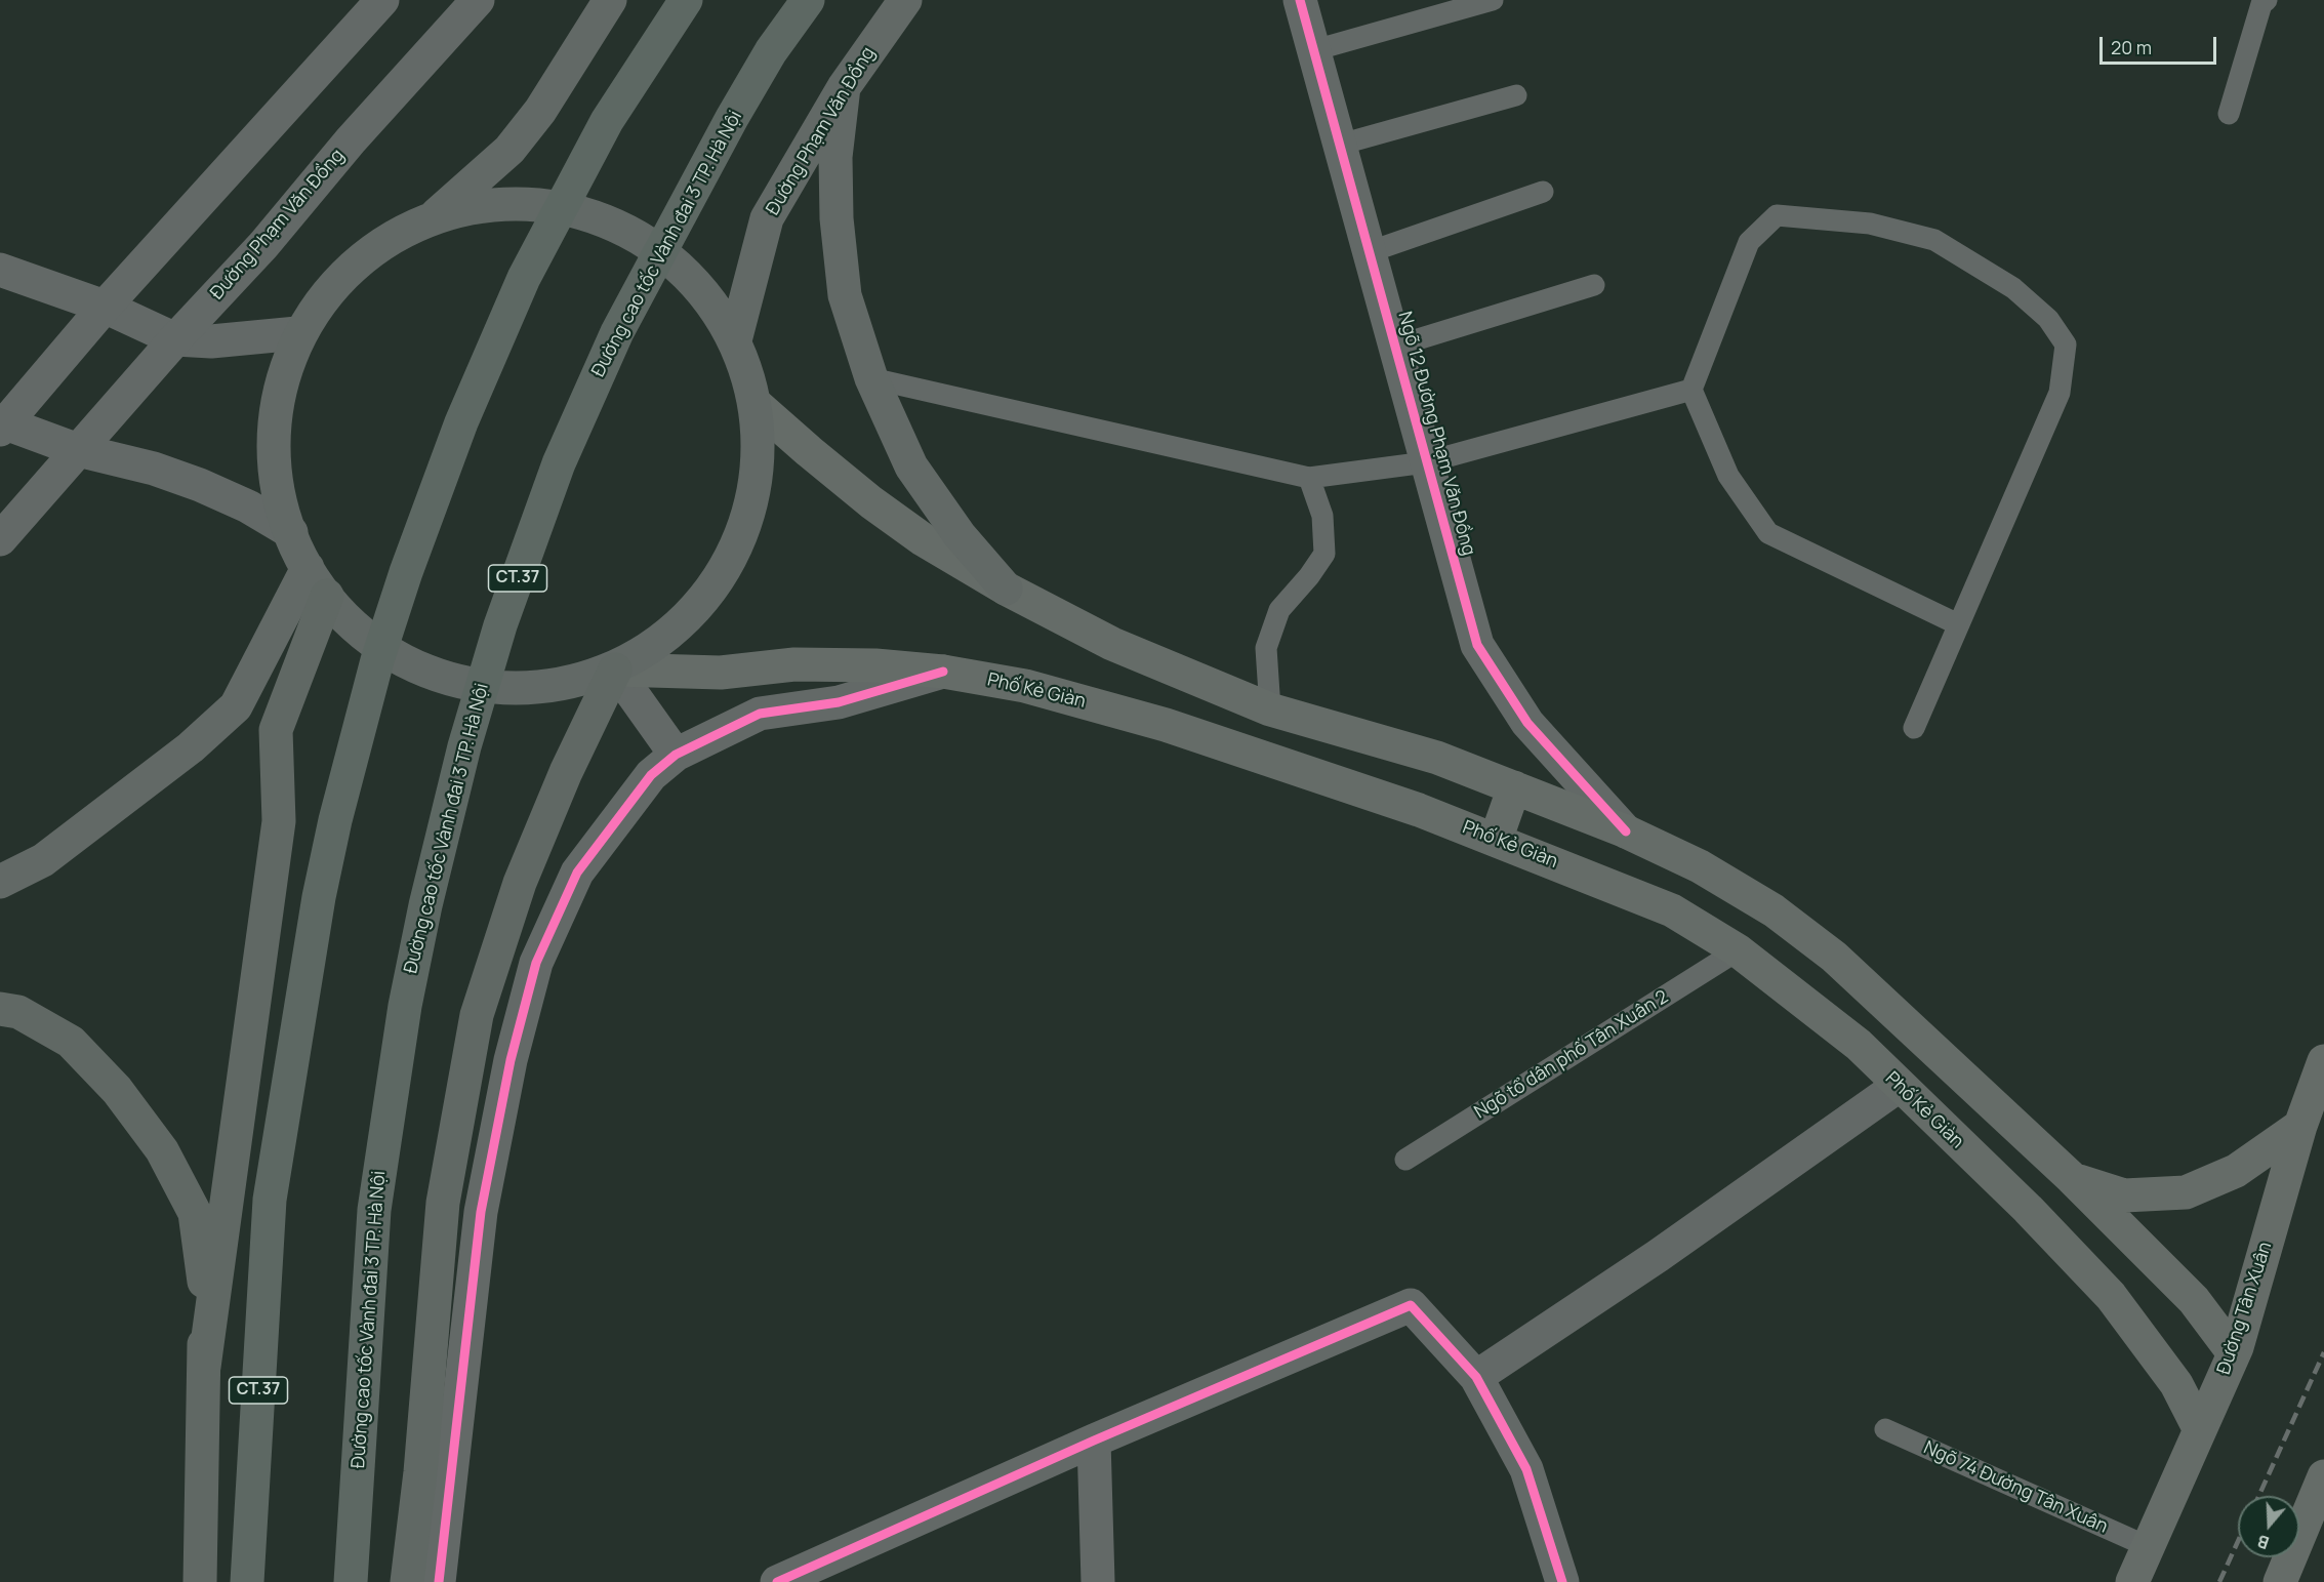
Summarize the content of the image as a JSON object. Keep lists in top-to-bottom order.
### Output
{
  "streets": {
    "highway": ["Đường cao tốc Vành đai 3 TP. Hà Nội", "CT.37"],
    "main road": ["Đường Phạm Văn Đồng", "Phố Kẻ Giàn", "Đường Tân Xuân"],
    "street": ["Ngõ 12 Đường Phạm Văn Đồng"],
    "lane": ["Ngõ tổ dân phố Tân Xuân 2", "Ngõ 74 Đường Tân Xuân"]
  },
  "crossings": [
    ["Phố Kẻ Giàn", "Ngõ tổ dân phố Tân Xuân 2"],
    ["Phố Kẻ Giàn", "Đường Tân Xuân"],
    ["Đường Tân Xuân", "Ngõ 74 Đường Tân Xuân"]
  ],
  "scale_bar": "20 m",
  "north": "bottom"
}
